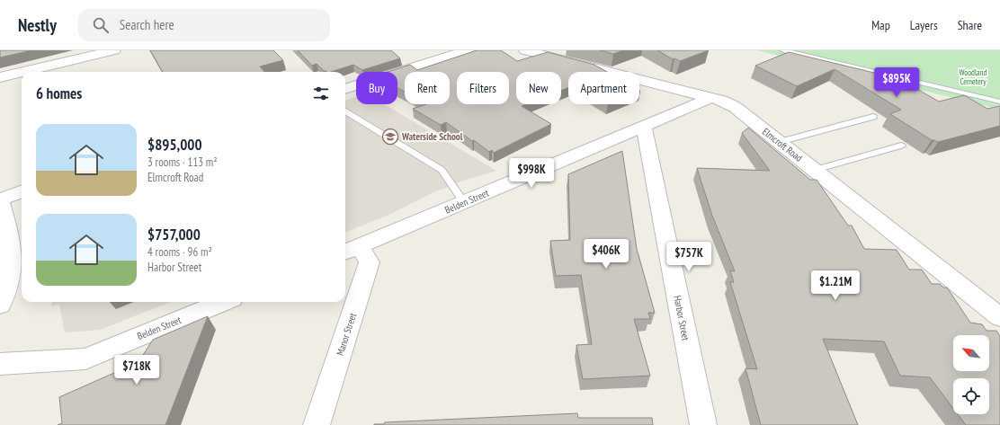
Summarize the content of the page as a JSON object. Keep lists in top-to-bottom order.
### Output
{
  "streets": {
    "street": [
      "Elmcroft Road",
      "Belden Street",
      "Harbor Street",
      "Manor Street"
    ]
  },
  "crossings": [
    ["Elmcroft Road", "Belden Street"],
    ["Belden Street", "Harbor Street"],
    ["Belden Street", "Manor Street"]
  ],
  "parks": ["Woodland Cemetery"],
  "places": {
    "school or university": ["Waterside School"]
  },
  "north": "top left",
  "page": {
    "header": "Nestly",
    "search": "Search here",
    "nav": ["Map", "Layers", "Share"],
    "price": [
      "$895K",
      "$998K",
      "$406K",
      "$757K",
      "$1.21M",
      "$718K"
    ],
    "chip": [
      "Buy",
      "Rent",
      "Filters",
      "New",
      "Apartment"
    ],
    "heading": "6 homes",
    "list": [
      {
        "name": "$895,000",
        "note": "3 rooms · 113 m² · Elmcroft Road"
      },
      {
        "name": "$757,000",
        "note": "4 rooms · 96 m² · Harbor Street"
      }
    ]
  }
}
